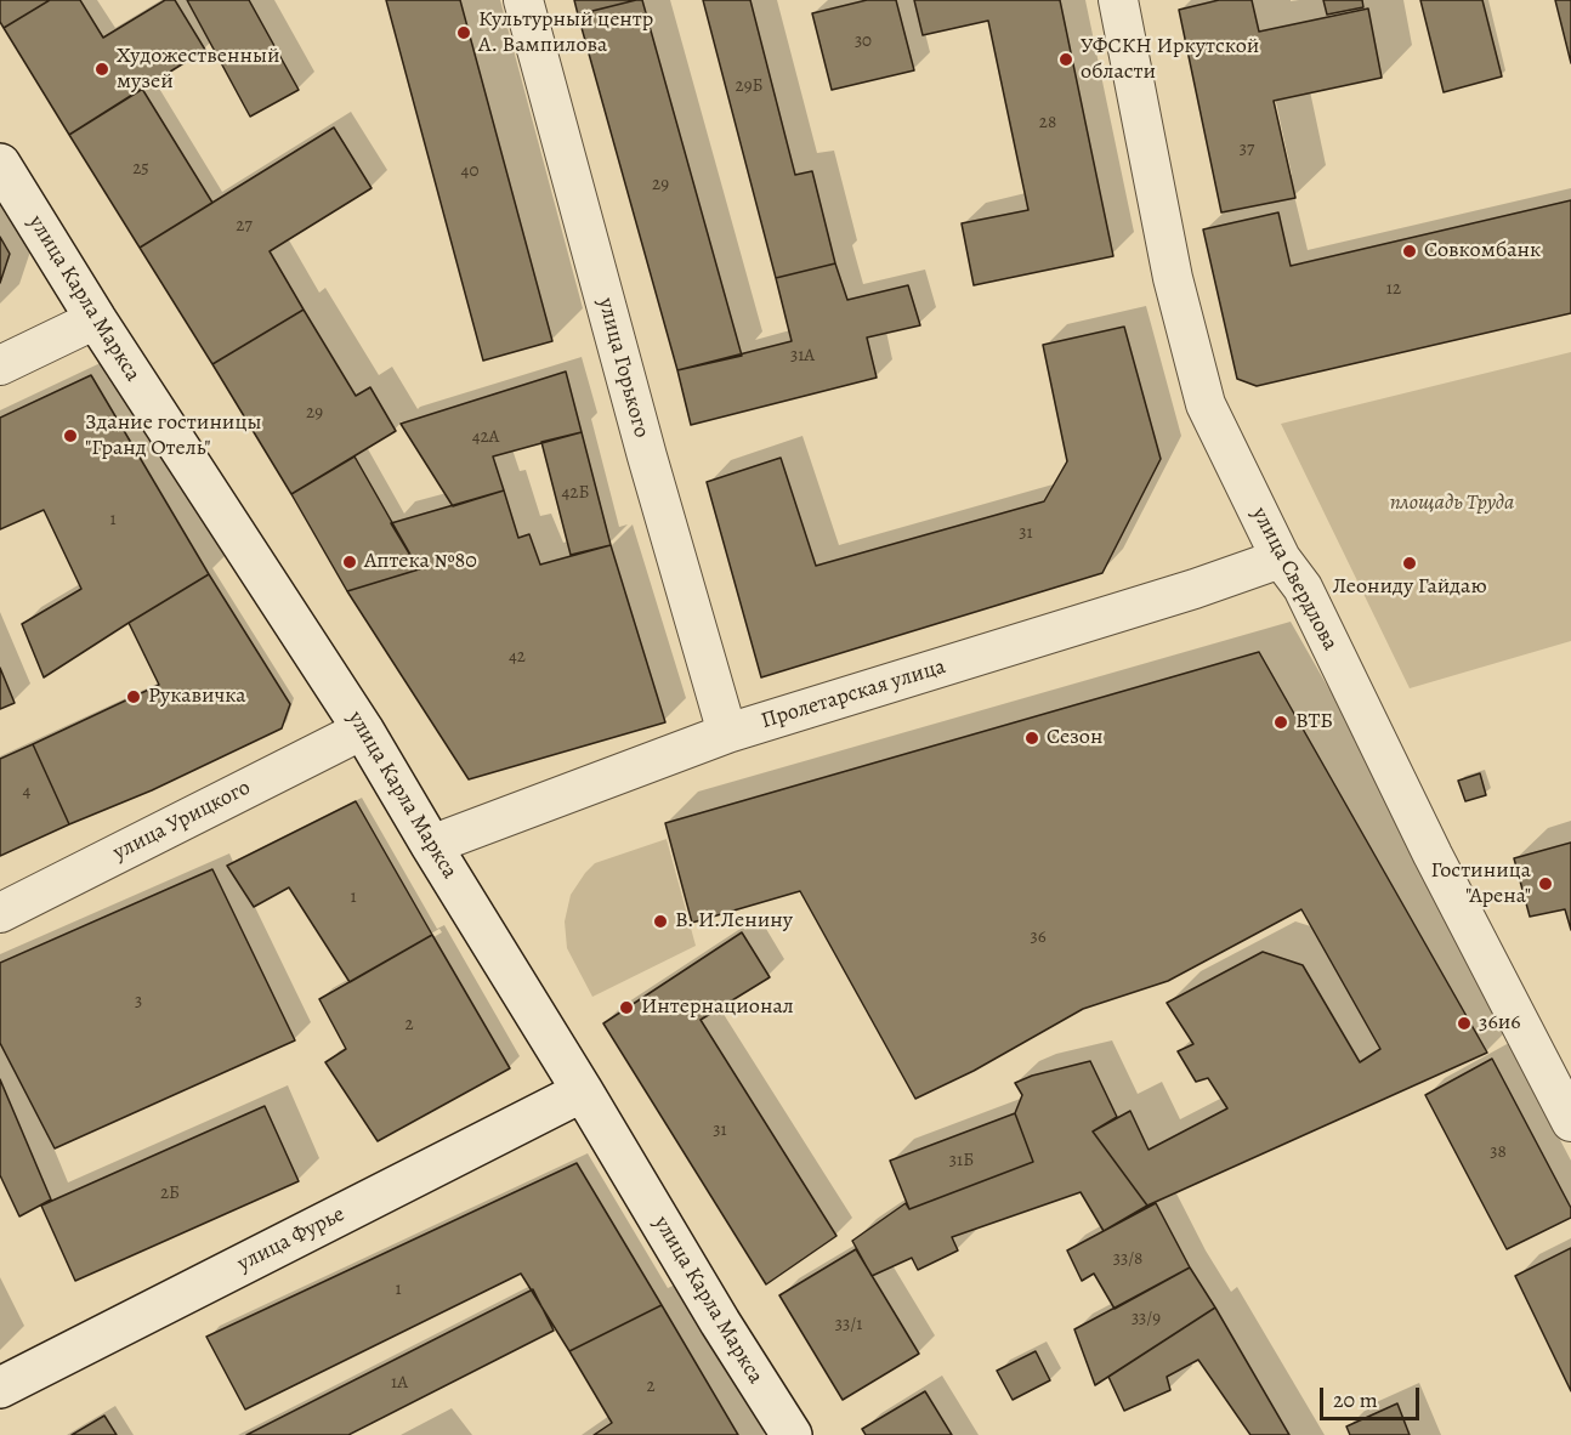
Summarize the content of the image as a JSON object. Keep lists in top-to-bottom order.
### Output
{
  "streets": {
    "main road": ["улица Карла Маркса", "улица Фурье"],
    "street": [
      "улица Горького",
      "улица Свердлова",
      "Пролетарская улица",
      "улица Урицкого"
    ]
  },
  "crossings": [
    ["улица Карла Маркса", "Пролетарская улица"],
    ["улица Карла Маркса", "улица Урицкого"],
    ["улица Карла Маркса", "улица Фурье"],
    ["улица Горького", "Пролетарская улица"],
    ["улица Свердлова", "Пролетарская улица"]
  ],
  "parks": ["площадь Труда"],
  "places": [
    "Культурный центр А. Вампилова",
    "УФСКН Иркутской области",
    "Художественный музей",
    "Совкомбанк",
    "Здание гостиницы \"Гранд Отель\"",
    "Аптека №80",
    "Леониду Гайдаю",
    "Рукавичка",
    "ВТБ",
    "Сезон",
    "Гостиница \"Арена\"",
    "В. И.Ленину",
    "Интернационал",
    "36и6"
  ],
  "house_numbers": [
    "30",
    "29Б",
    "28",
    "37",
    "25",
    "40",
    "29",
    "27",
    "12",
    "31А",
    "29",
    "42А",
    "42Б",
    "1",
    "31",
    "42",
    "4",
    "1",
    "36",
    "3",
    "2",
    "31",
    "38",
    "31Б",
    "2Б",
    "33/8",
    "1",
    "33/9",
    "33/1",
    "1А",
    "2"
  ],
  "scale_bar": "20 m"
}
